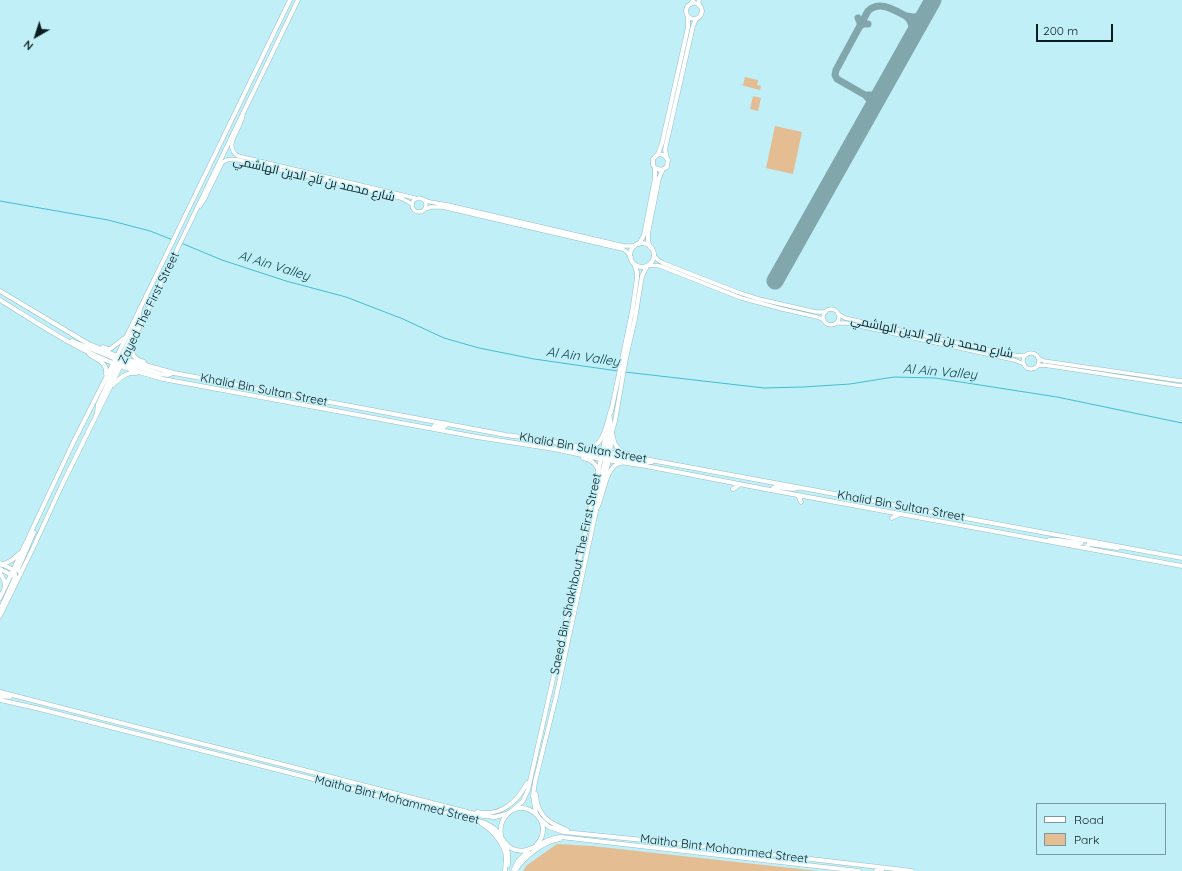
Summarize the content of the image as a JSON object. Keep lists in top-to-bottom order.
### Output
{
  "streets": {
    "main road": [
      "Zayed The First Street",
      "Khalid Bin Sultan Street",
      "Saeed Bin Shakhbout The First Street",
      "Maitha Bint Mohammed Street"
    ],
    "street": ["شارع محمد بن تاج الدين الهاشمي"]
  },
  "crossings": [
    ["شارع محمد بن تاج الدين الهاشمي", "Zayed The First Street"],
    ["Zayed The First Street", "Khalid Bin Sultan Street"],
    ["Khalid Bin Sultan Street", "Saeed Bin Shakhbout The First Street"],
    ["Saeed Bin Shakhbout The First Street", "Maitha Bint Mohammed Street"]
  ],
  "water": ["Al Ain Valley"],
  "legend": ["Road", "Park"],
  "scale_bar": "200 m",
  "north": "bottom left"
}
